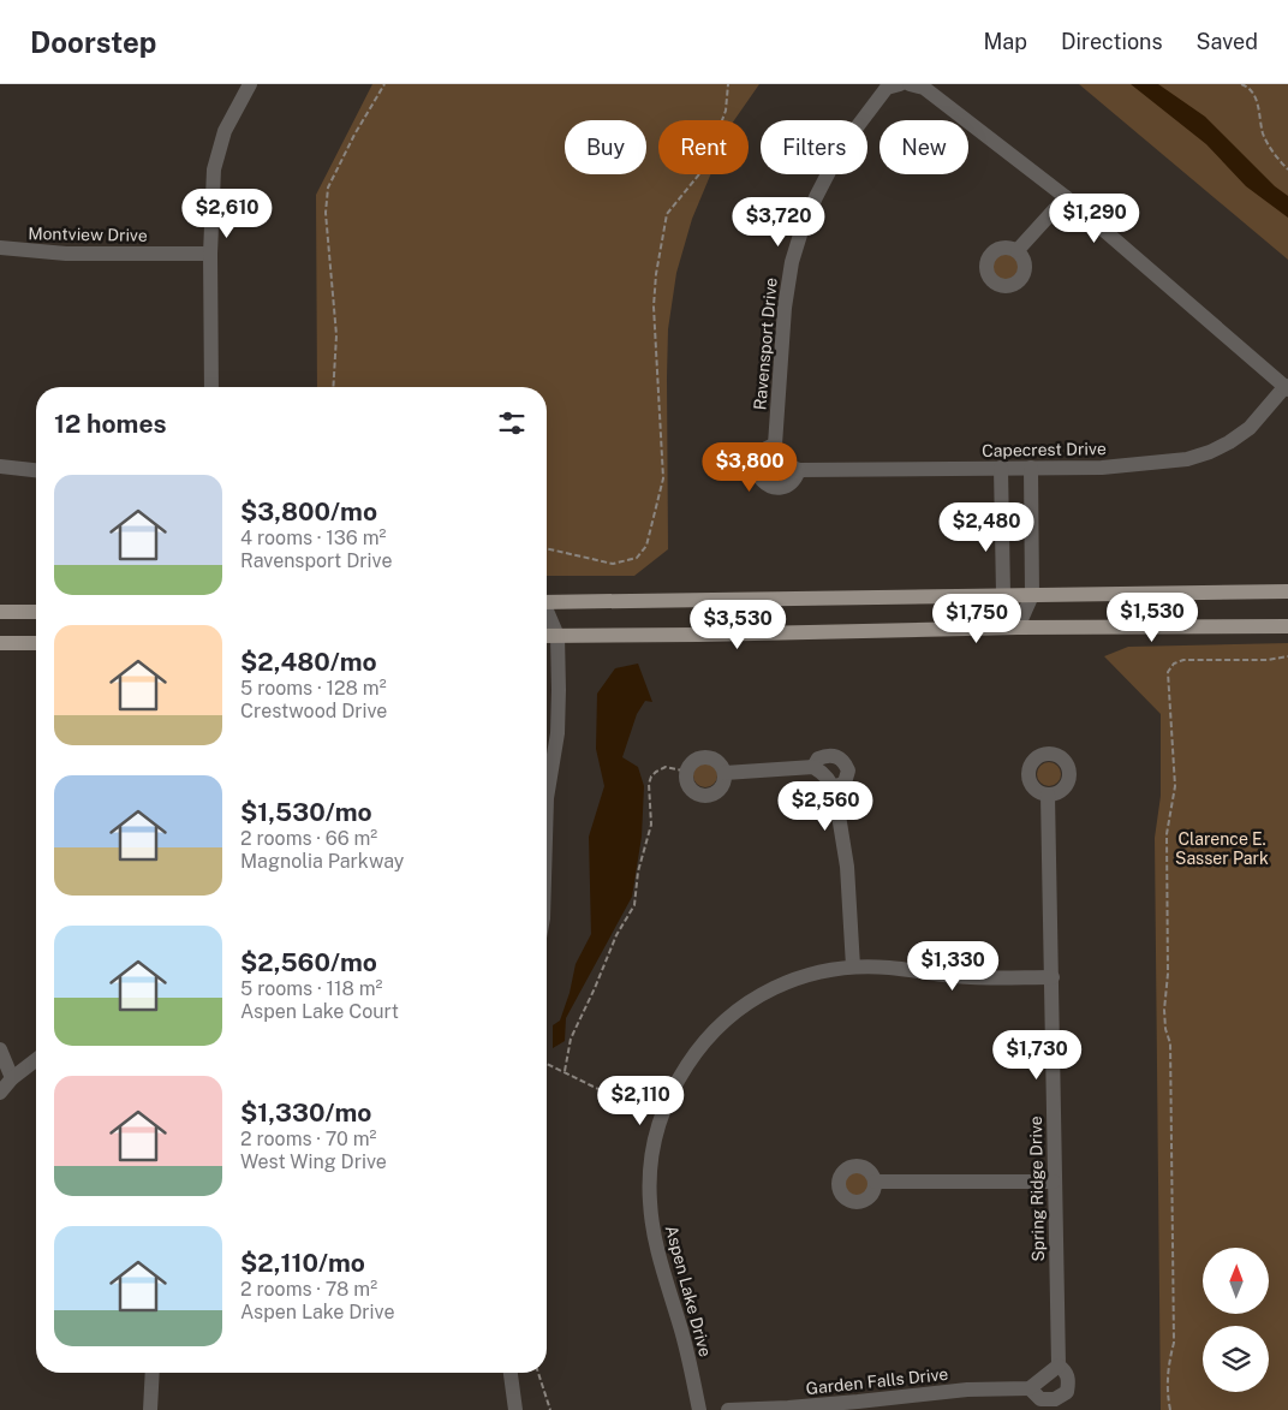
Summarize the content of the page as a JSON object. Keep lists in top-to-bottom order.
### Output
{
  "streets": {
    "street": [
      "Montview Drive",
      "Ravensport Drive",
      "Capecrest Drive",
      "Spring Ridge Drive",
      "Aspen Lake Drive",
      "Garden Falls Drive"
    ]
  },
  "crossings": [
    ["Ravensport Drive", "Capecrest Drive"],
    ["Spring Ridge Drive", "Aspen Lake Drive"],
    ["Spring Ridge Drive", "Garden Falls Drive"]
  ],
  "parks": ["Clarence E. Sasser Park"],
  "north": "top",
  "page": {
    "header": "Doorstep",
    "nav": ["Map", "Directions", "Saved"],
    "chip": [
      "Buy",
      "Rent",
      "Filters",
      "New"
    ],
    "price": [
      "$2,610",
      "$1,290",
      "$3,720",
      "$3,800",
      "$2,480",
      "$1,530",
      "$1,750",
      "$3,530",
      "$2,560",
      "$1,330",
      "$1,730",
      "$2,110"
    ],
    "heading": "12 homes",
    "list": [
      {
        "name": "$3,800/mo",
        "note": "4 rooms · 136 m² · Ravensport Drive"
      },
      {
        "name": "$2,480/mo",
        "note": "5 rooms · 128 m² · Crestwood Drive"
      },
      {
        "name": "$1,530/mo",
        "note": "2 rooms · 66 m² · Magnolia Parkway"
      },
      {
        "name": "$2,560/mo",
        "note": "5 rooms · 118 m² · Aspen Lake Court"
      },
      {
        "name": "$1,330/mo",
        "note": "2 rooms · 70 m² · West Wing Drive"
      },
      {
        "name": "$2,110/mo",
        "note": "2 rooms · 78 m² · Aspen Lake Drive"
      }
    ]
  }
}
